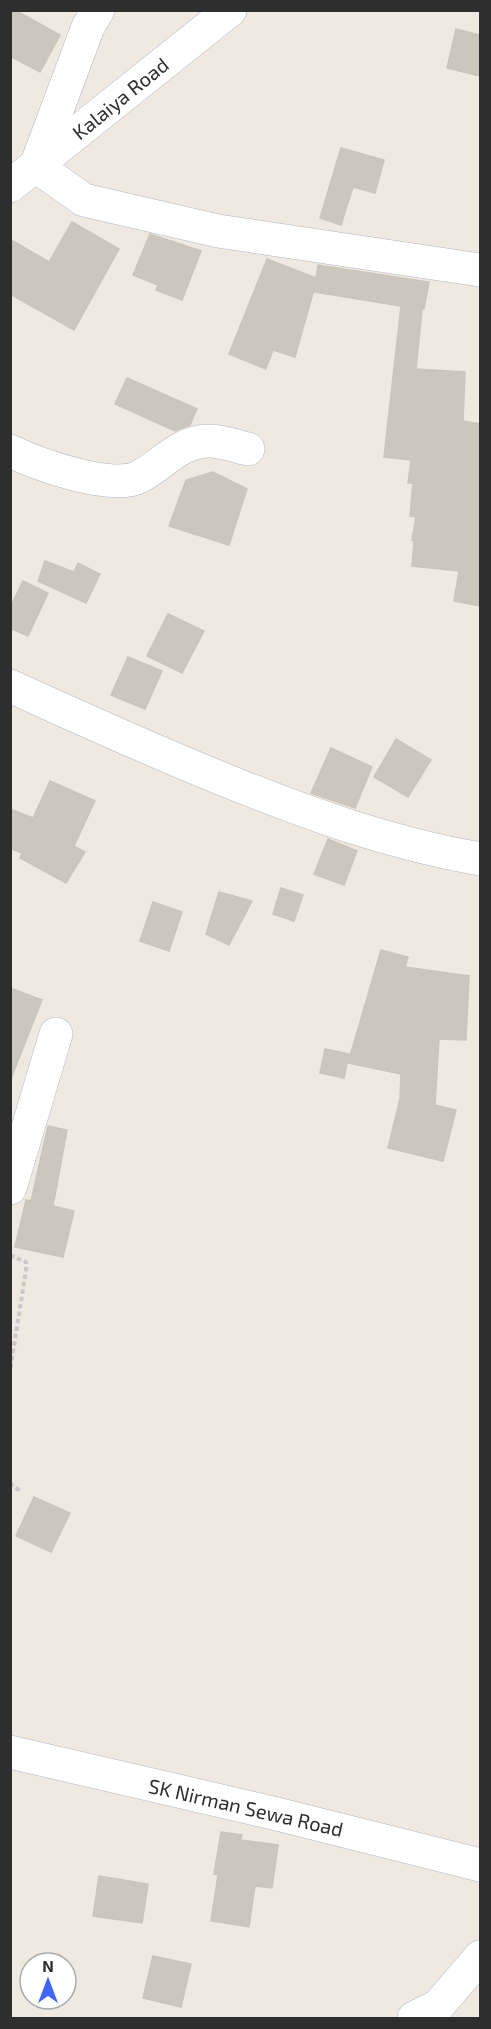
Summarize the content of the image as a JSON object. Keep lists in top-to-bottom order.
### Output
{
  "streets": {
    "street": ["Kalaiya Road", "SK Nirman Sewa Road"]
  },
  "north": "top"
}
